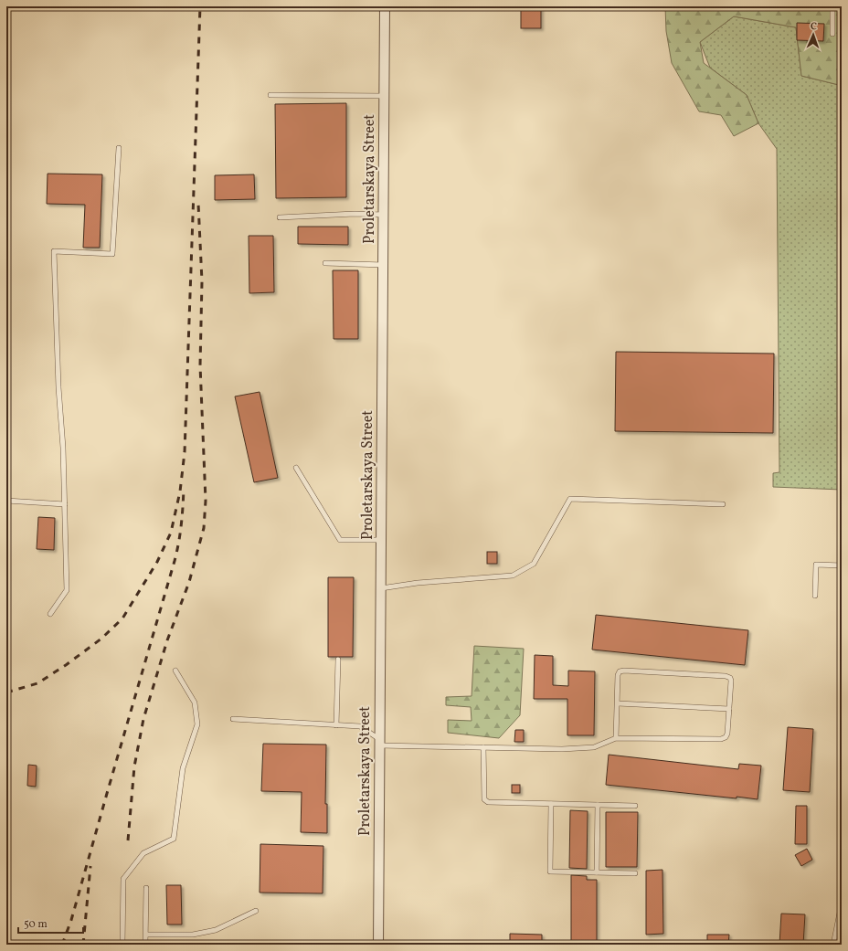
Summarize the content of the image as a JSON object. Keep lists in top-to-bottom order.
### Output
{
  "streets": {
    "street": ["Proletarskaya Street"]
  },
  "scale_bar": "50 m",
  "north": "top"
}
